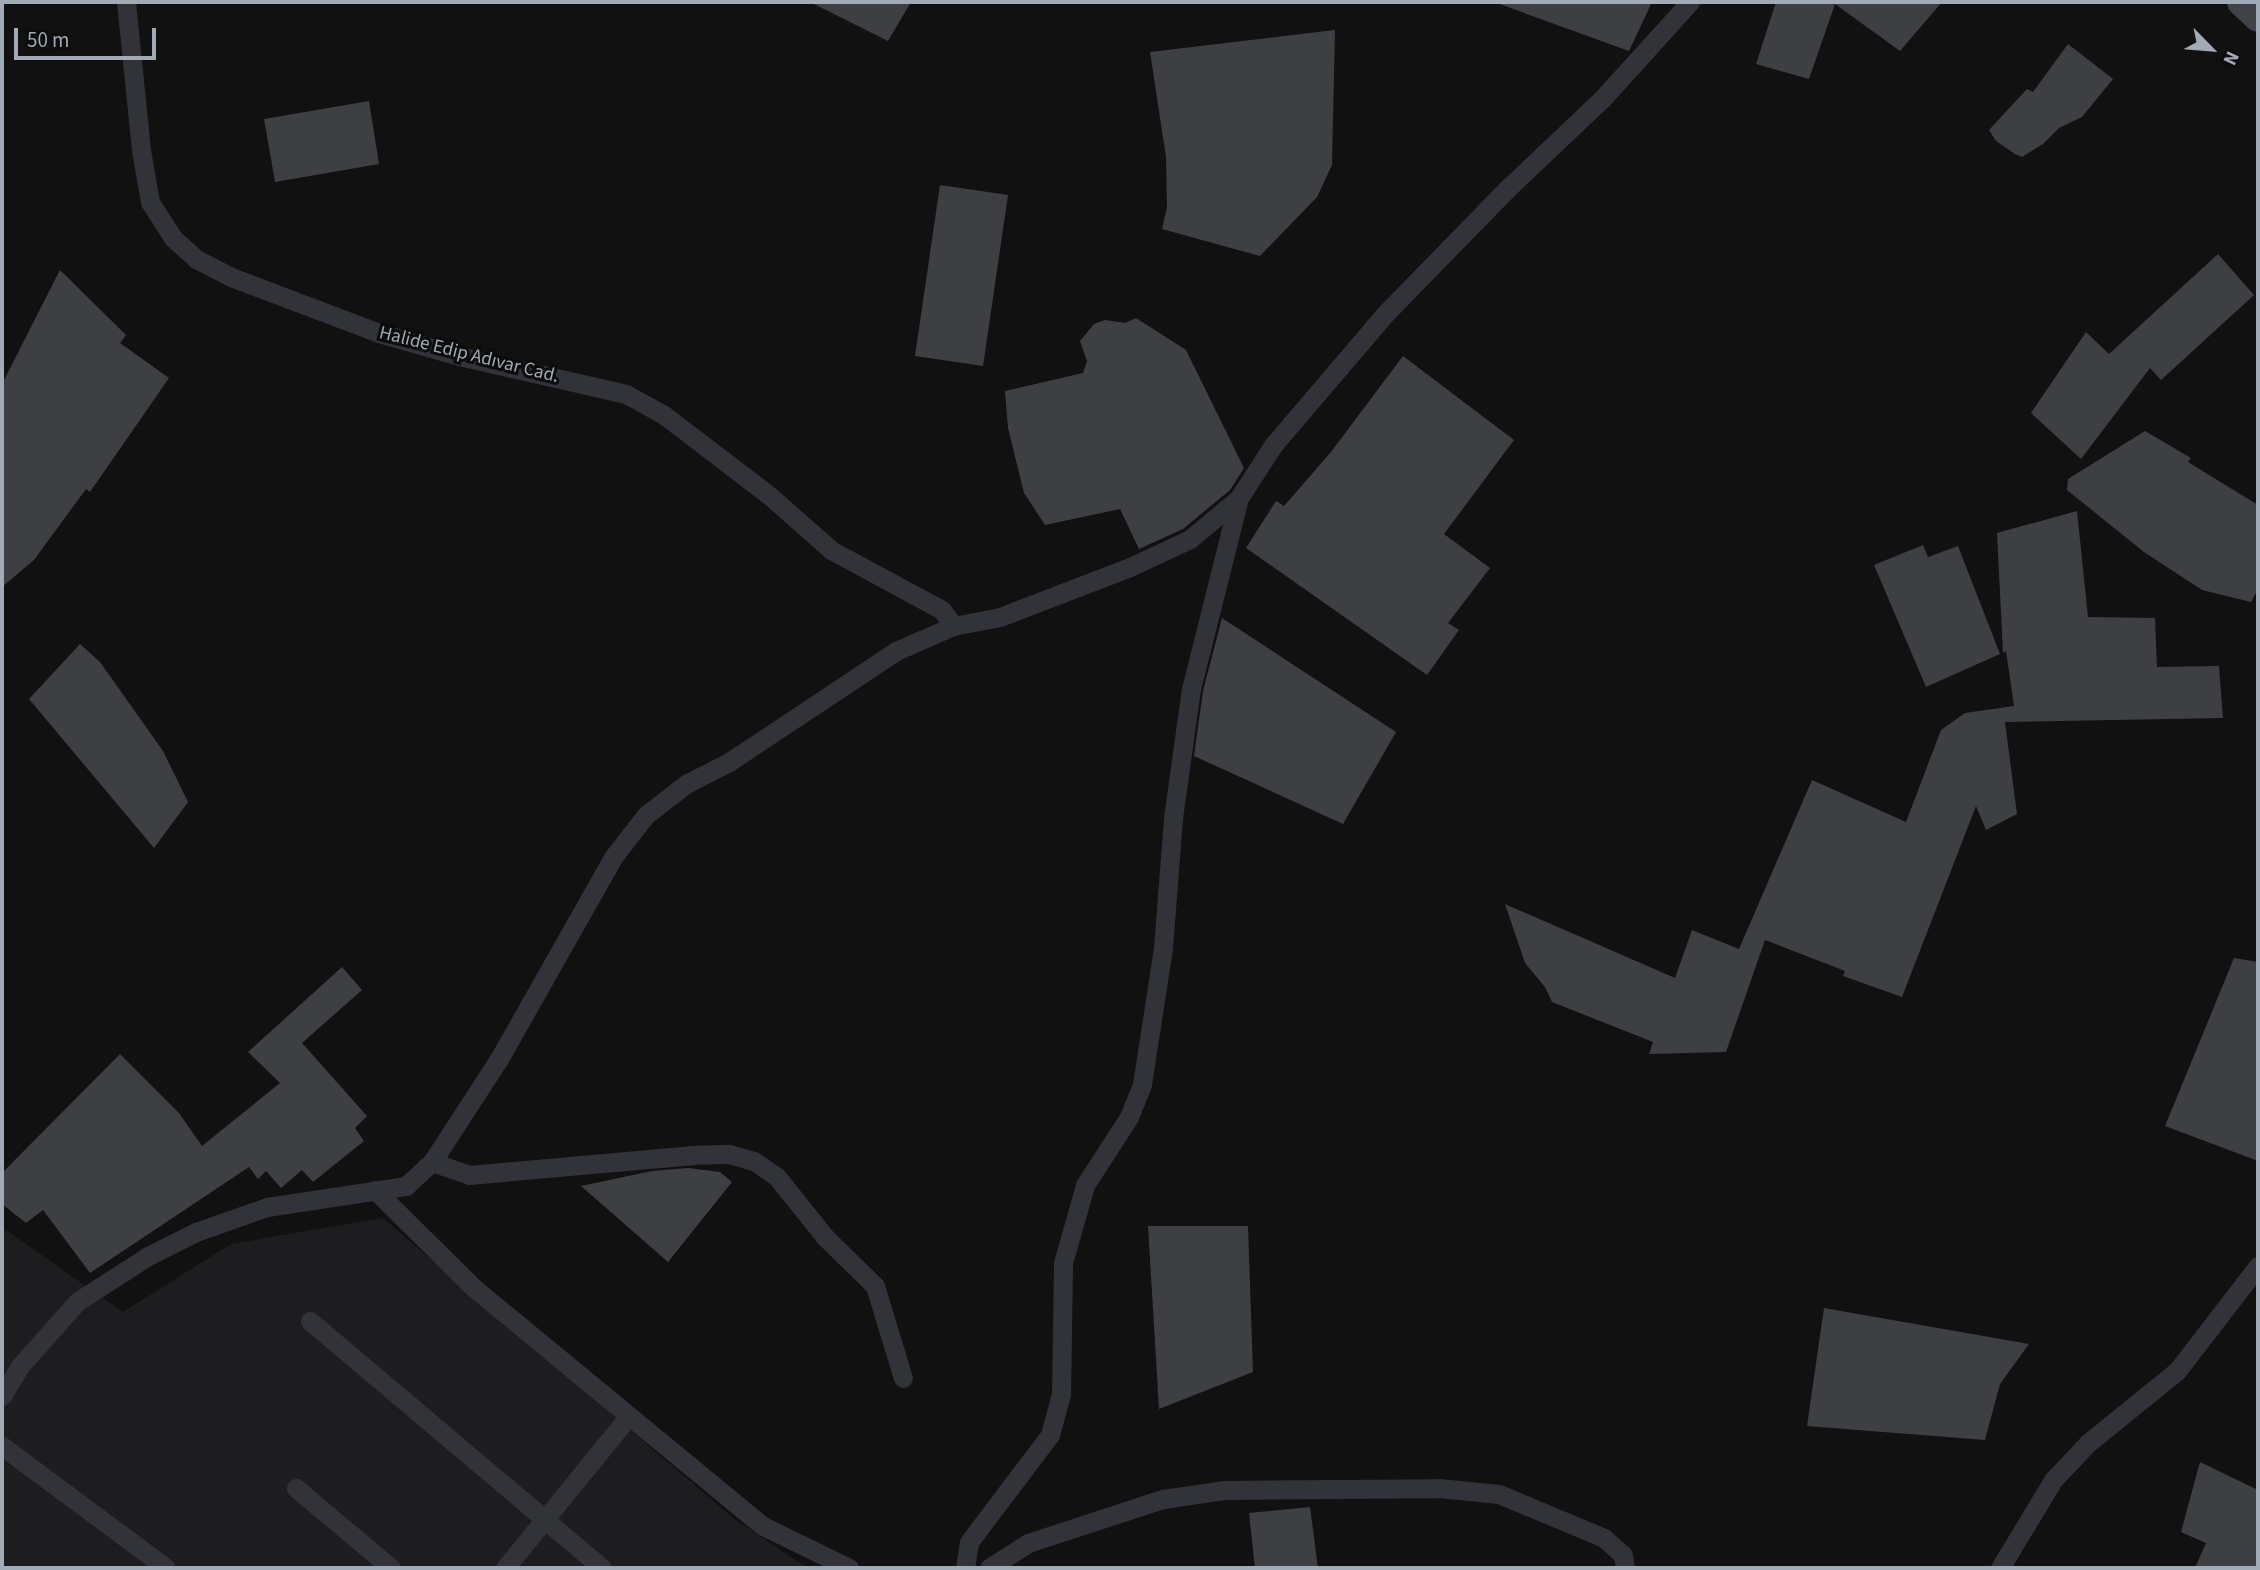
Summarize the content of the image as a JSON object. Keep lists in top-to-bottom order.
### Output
{
  "streets": {
    "street": ["Halide Edip Adıvar Cad."]
  },
  "scale_bar": "50 m",
  "north": "bottom right"
}
